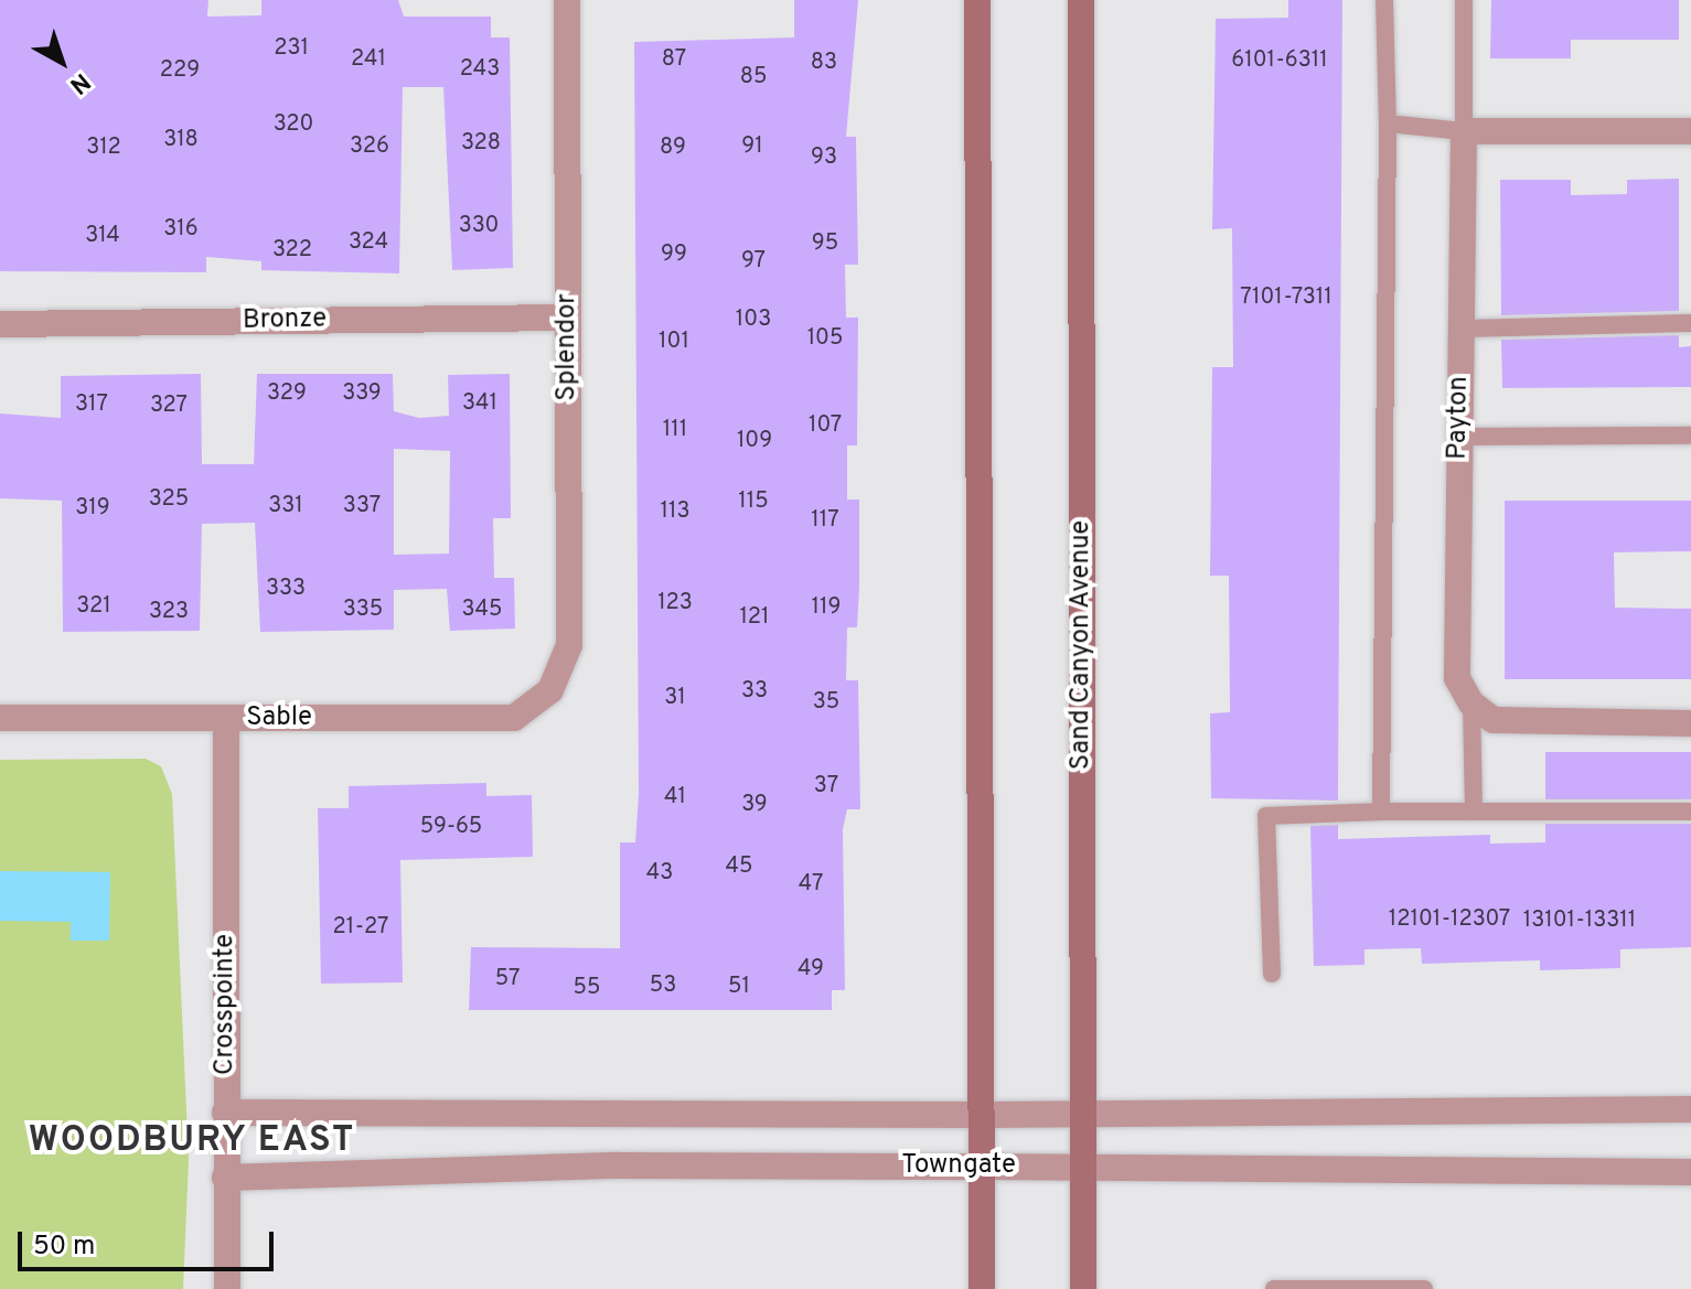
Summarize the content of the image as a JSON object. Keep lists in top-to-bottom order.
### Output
{
  "streets": {
    "main road": ["Sand Canyon Avenue"],
    "street": [
      "Bronze",
      "Splendor",
      "Payton",
      "Sable",
      "Crosspointe",
      "Towngate"
    ]
  },
  "crossings": [
    ["Bronze", "Splendor"],
    ["Splendor", "Sable"],
    ["Sand Canyon Avenue", "Towngate"],
    ["Sable", "Crosspointe"],
    ["Crosspointe", "Towngate"]
  ],
  "districts": ["WOODBURY EAST"],
  "house_numbers": [
    "231",
    "241",
    "87",
    "6101-6311",
    "83",
    "243",
    "229",
    "85",
    "320",
    "318",
    "328",
    "326",
    "91",
    "312",
    "89",
    "93",
    "330",
    "316",
    "314",
    "324",
    "95",
    "322",
    "99",
    "97",
    "7101-7311",
    "103",
    "105",
    "101",
    "329",
    "339",
    "341",
    "317",
    "327",
    "107",
    "111",
    "109",
    "325",
    "115",
    "331",
    "337",
    "319",
    "113",
    "117",
    "333",
    "123",
    "321",
    "119",
    "335",
    "345",
    "323",
    "121",
    "33",
    "31",
    "35",
    "37",
    "41",
    "39",
    "59-65",
    "45",
    "43",
    "47",
    "12101-12307",
    "13101-13311",
    "21-27",
    "49",
    "57",
    "53",
    "51",
    "55"
  ],
  "scale_bar": "50 m",
  "north": "bottom right"
}
